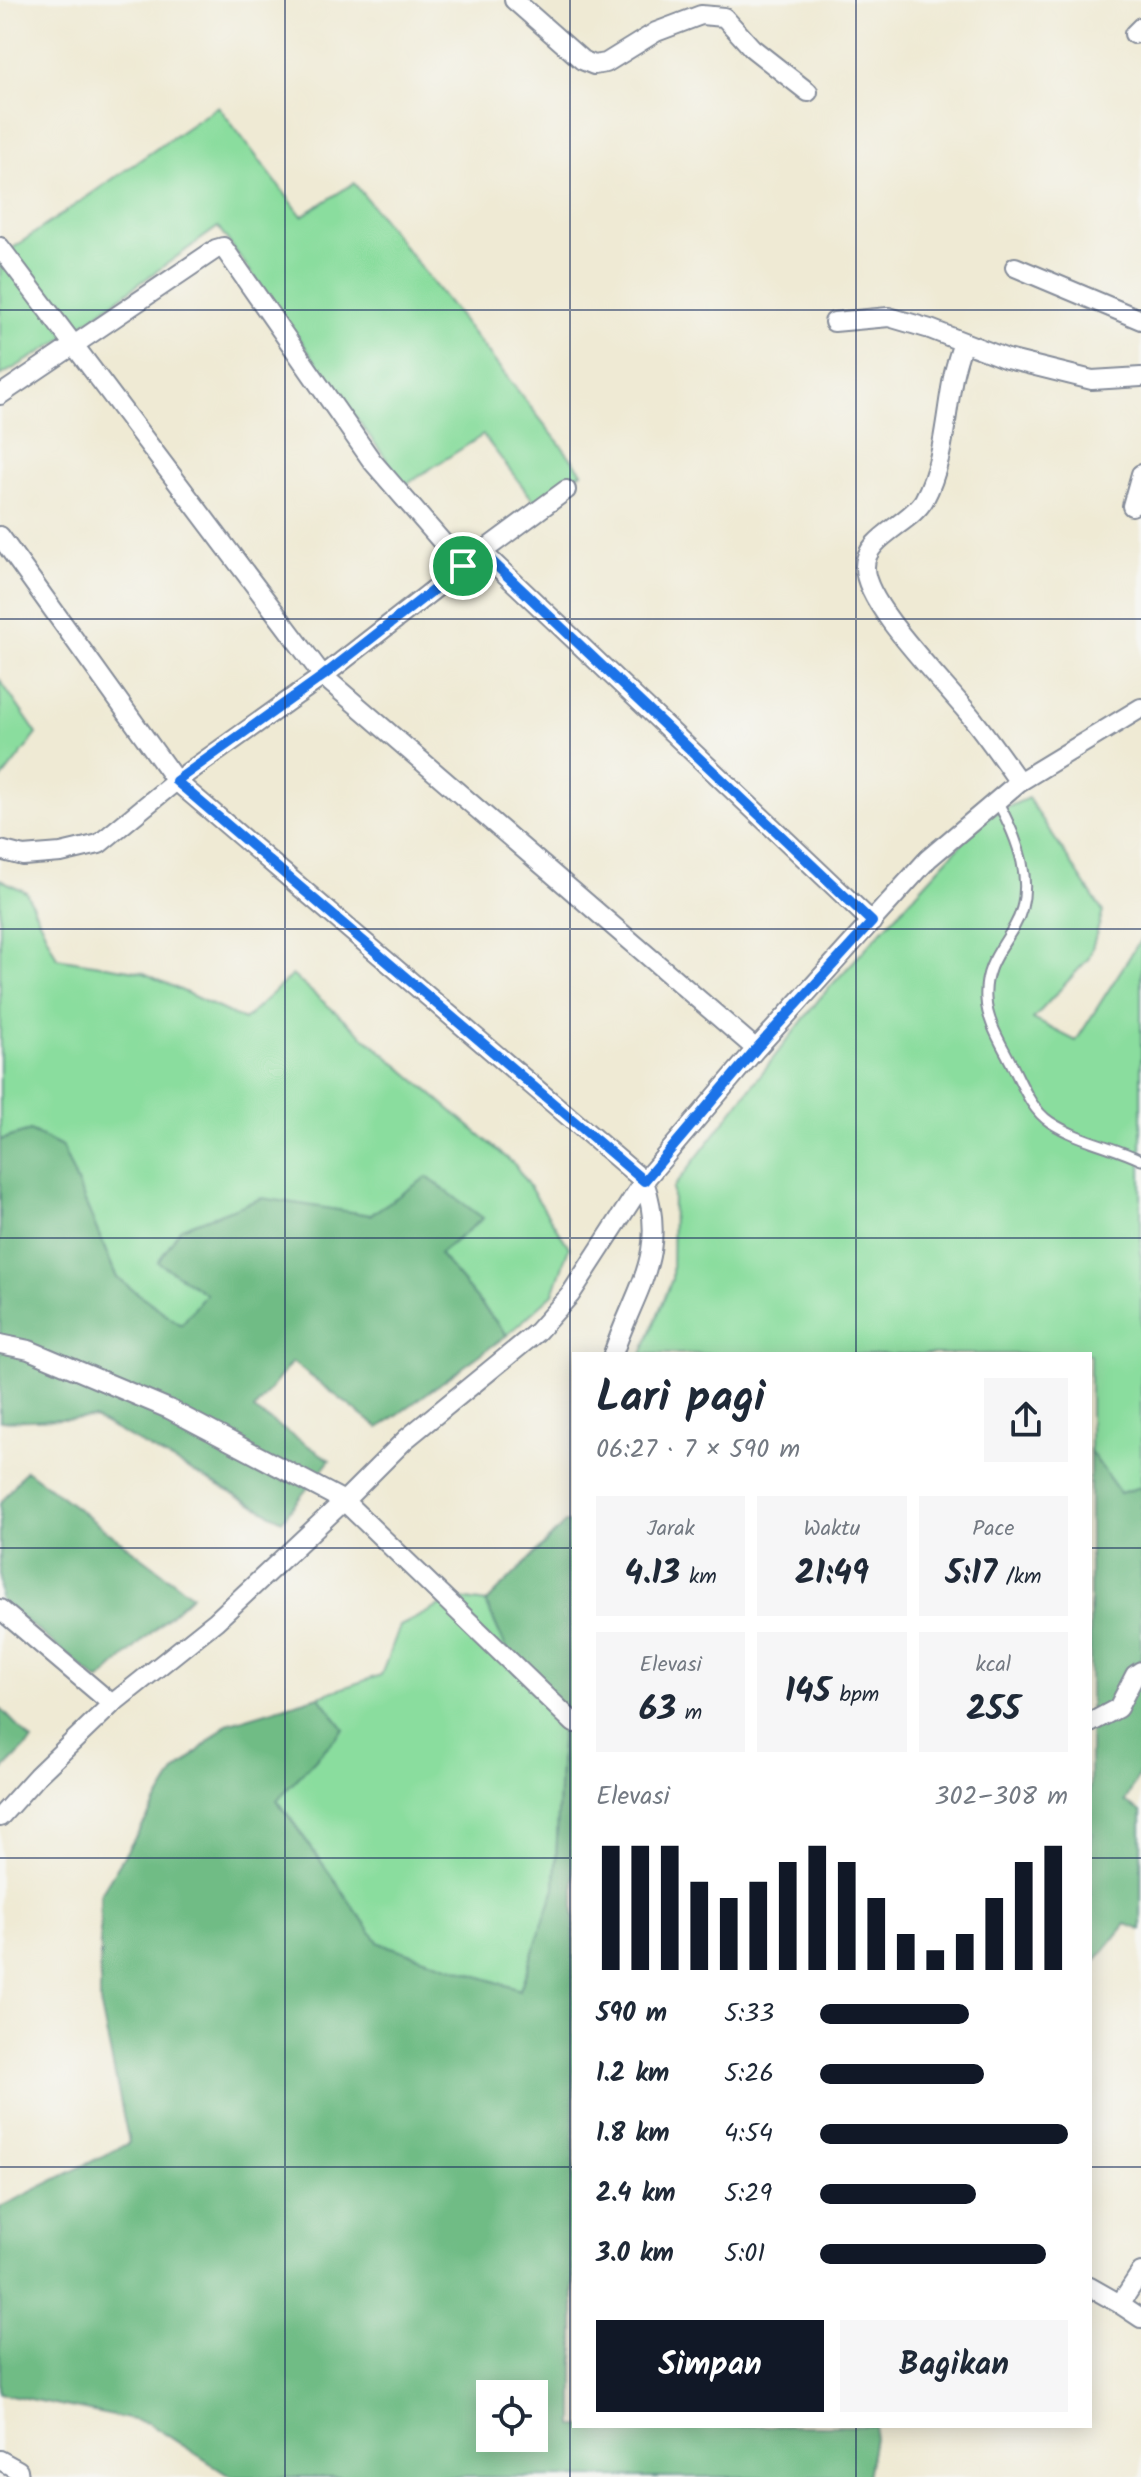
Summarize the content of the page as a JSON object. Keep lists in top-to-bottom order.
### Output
{
  "page": {
    "heading": ["Lari pagi", "06:27 · 7 × 590 m"],
    "stats": [
      ["Jarak", "4.13 km"],
      ["Waktu", "21:49"],
      ["Pace", "5:17 /km"],
      ["Elevasi", "63 m"],
      ["145 bpm"],
      ["kcal", "255"]
    ],
    "chart": ["Elevasi", "302–308 m"],
    "list": [
      {
        "name": "590 m",
        "note": "5:33"
      },
      {
        "name": "1.2 km",
        "note": "5:26"
      },
      {
        "name": "1.8 km",
        "note": "4:54"
      },
      {
        "name": "2.4 km",
        "note": "5:29"
      },
      {
        "name": "3.0 km",
        "note": "5:01"
      }
    ],
    "buttons": ["Simpan", "Bagikan"]
  }
}
